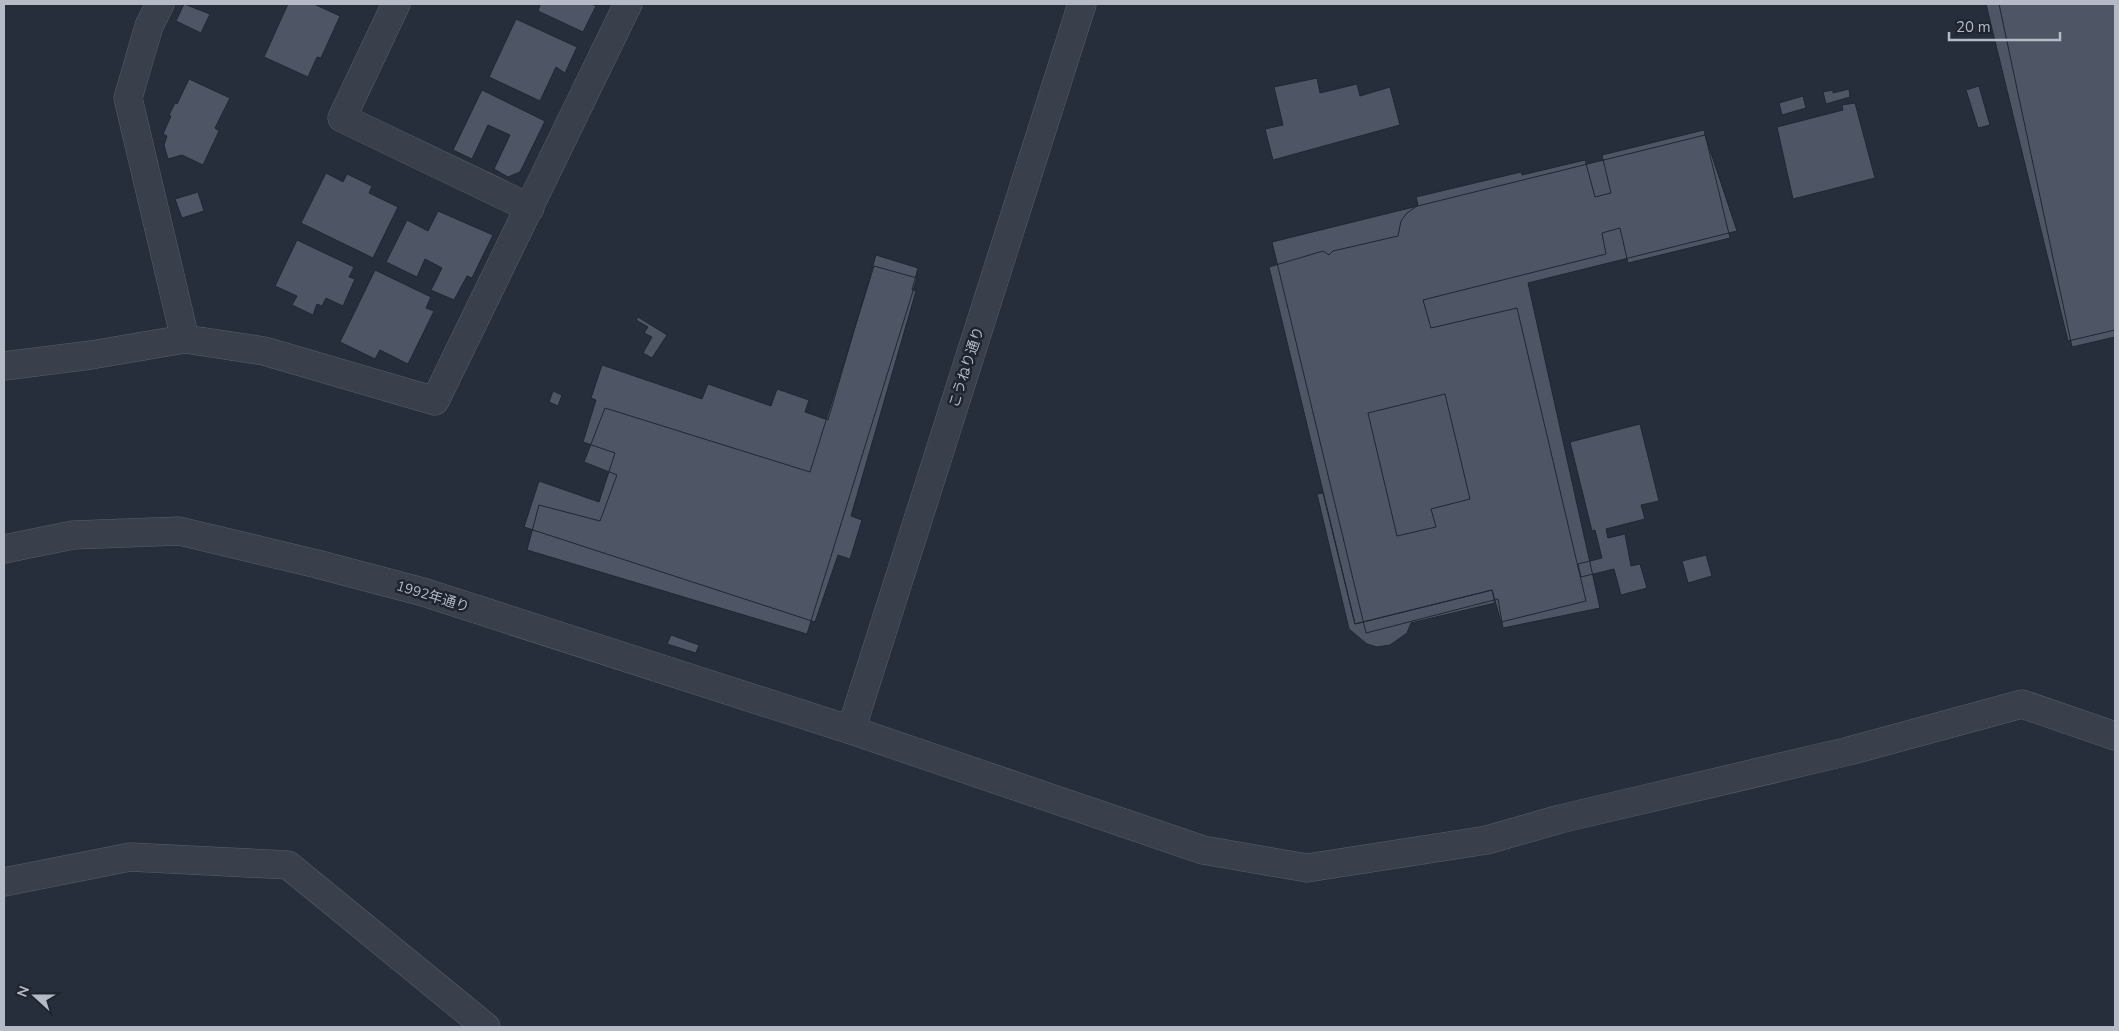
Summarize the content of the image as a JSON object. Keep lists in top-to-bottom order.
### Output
{
  "streets": {
    "street": ["こうねり通り", "1992年通り"]
  },
  "crossings": [
    ["こうねり通り", "1992年通り"]
  ],
  "scale_bar": "20 m",
  "north": "left"
}
